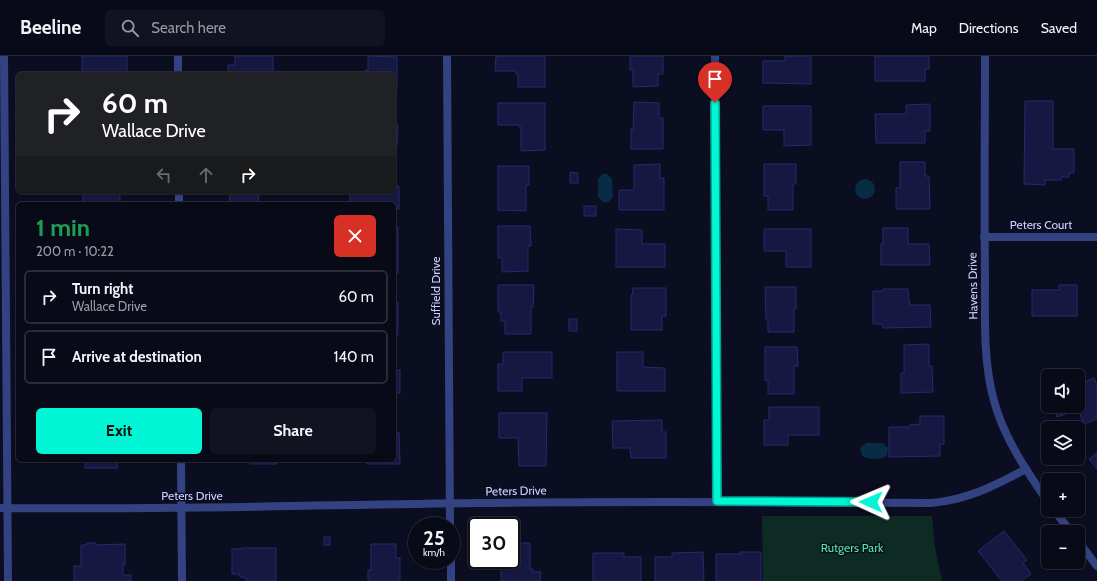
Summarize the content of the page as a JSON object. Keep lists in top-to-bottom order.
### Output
{
  "streets": {
    "street": [
      "Peters Court",
      "Havens Drive",
      "Suffield Drive",
      "Peters Drive"
    ]
  },
  "crossings": [
    ["Peters Court", "Havens Drive"],
    ["Havens Drive", "Peters Drive"],
    ["Suffield Drive", "Peters Drive"]
  ],
  "parks": ["Rutgers Park"],
  "page": {
    "header": "Beeline",
    "search": "Search here",
    "nav": ["Map", "Directions", "Saved"],
    "turn": ["60 m", "Wallace Drive"],
    "heading": ["1 min", "200 m · 10:22"],
    "list": [
      {
        "name": "Turn right",
        "note": "Wallace Drive",
        "value": "60 m"
      },
      {
        "name": "Arrive at destination",
        "value": "140 m"
      }
    ],
    "map_buttons": ["+", "−"],
    "buttons": ["Exit", "Share"],
    "speed": "25 km/h",
    "limit": "30"
  }
}
